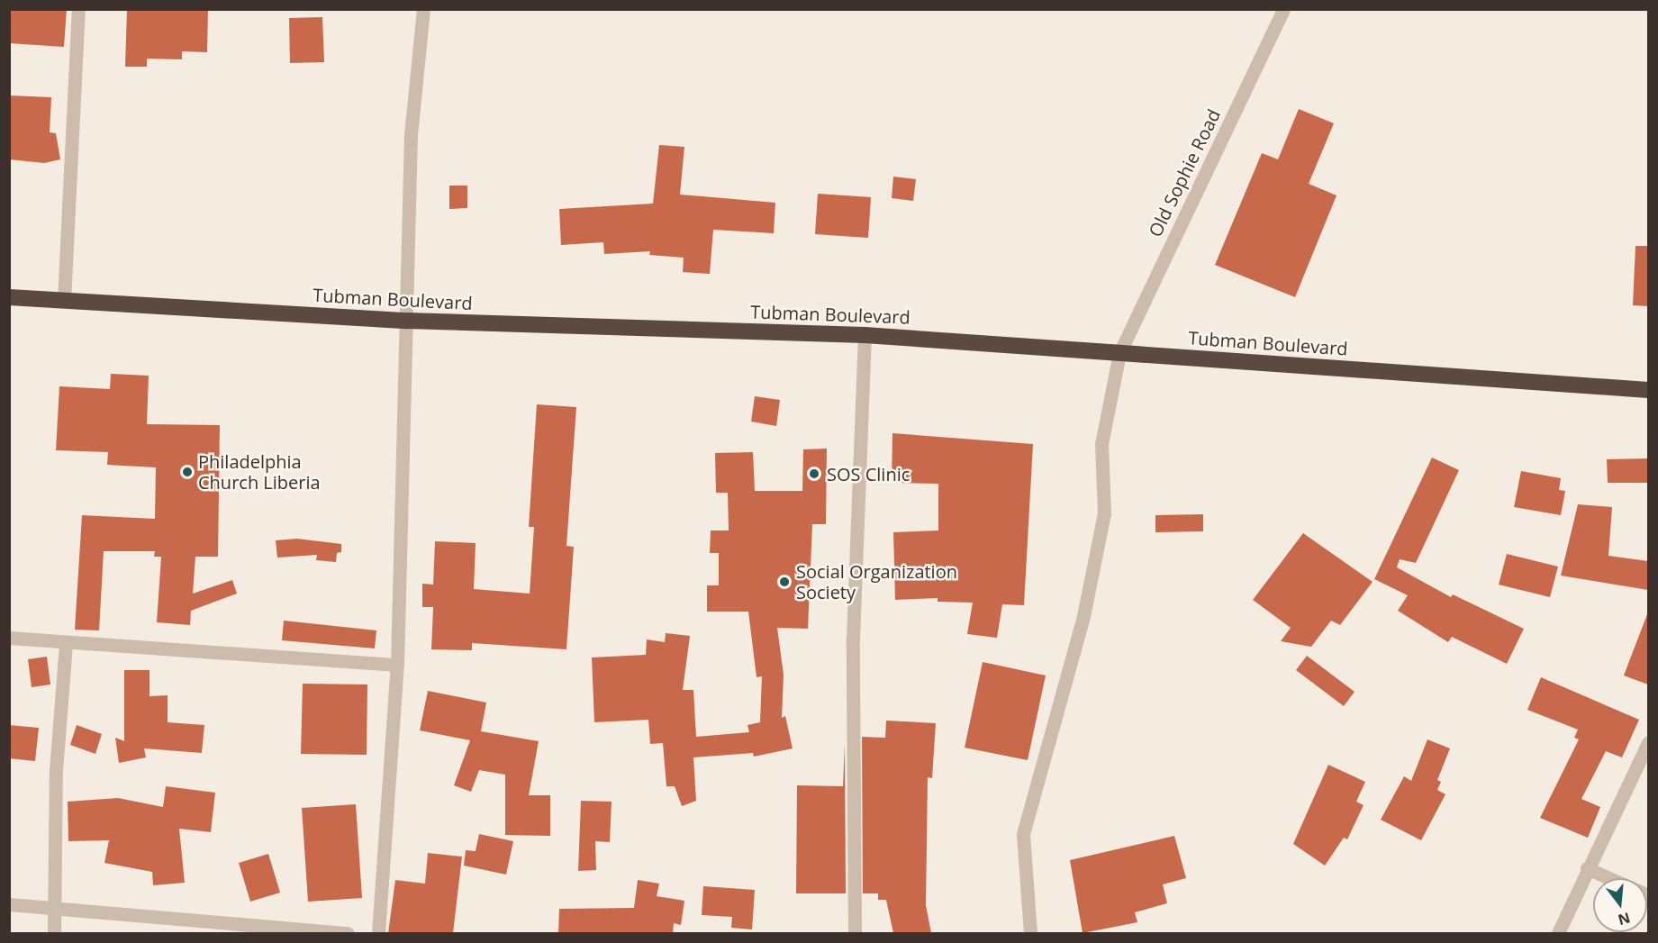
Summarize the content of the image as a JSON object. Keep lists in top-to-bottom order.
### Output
{
  "streets": {
    "highway": ["Tubman Boulevard"],
    "street": ["Old Sophie Road"]
  },
  "crossings": [
    ["Old Sophie Road", "Tubman Boulevard"]
  ],
  "places": ["Philadelphia Church Liberia", "SOS Clinic", "Social Organization Society"],
  "north": "bottom"
}
